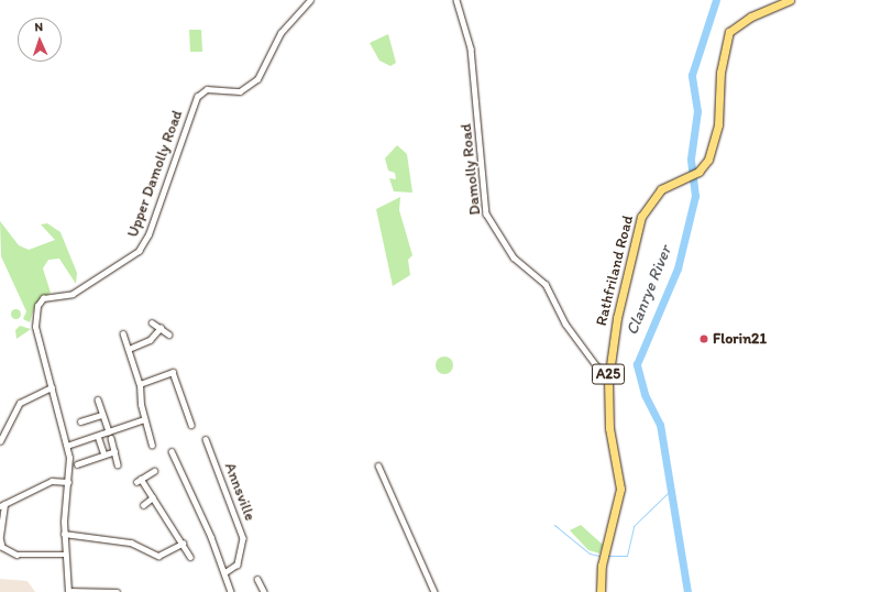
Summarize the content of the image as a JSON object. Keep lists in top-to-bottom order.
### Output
{
  "streets": {
    "main road": ["Rathfriland Road", "A25"],
    "street": ["Damolly Road", "Upper Damolly Road", "Annsville"]
  },
  "crossings": [
    ["Damolly Road", "Rathfriland Road"]
  ],
  "water": ["Clanrye River"],
  "places": ["Florin21"],
  "north": "top"
}
